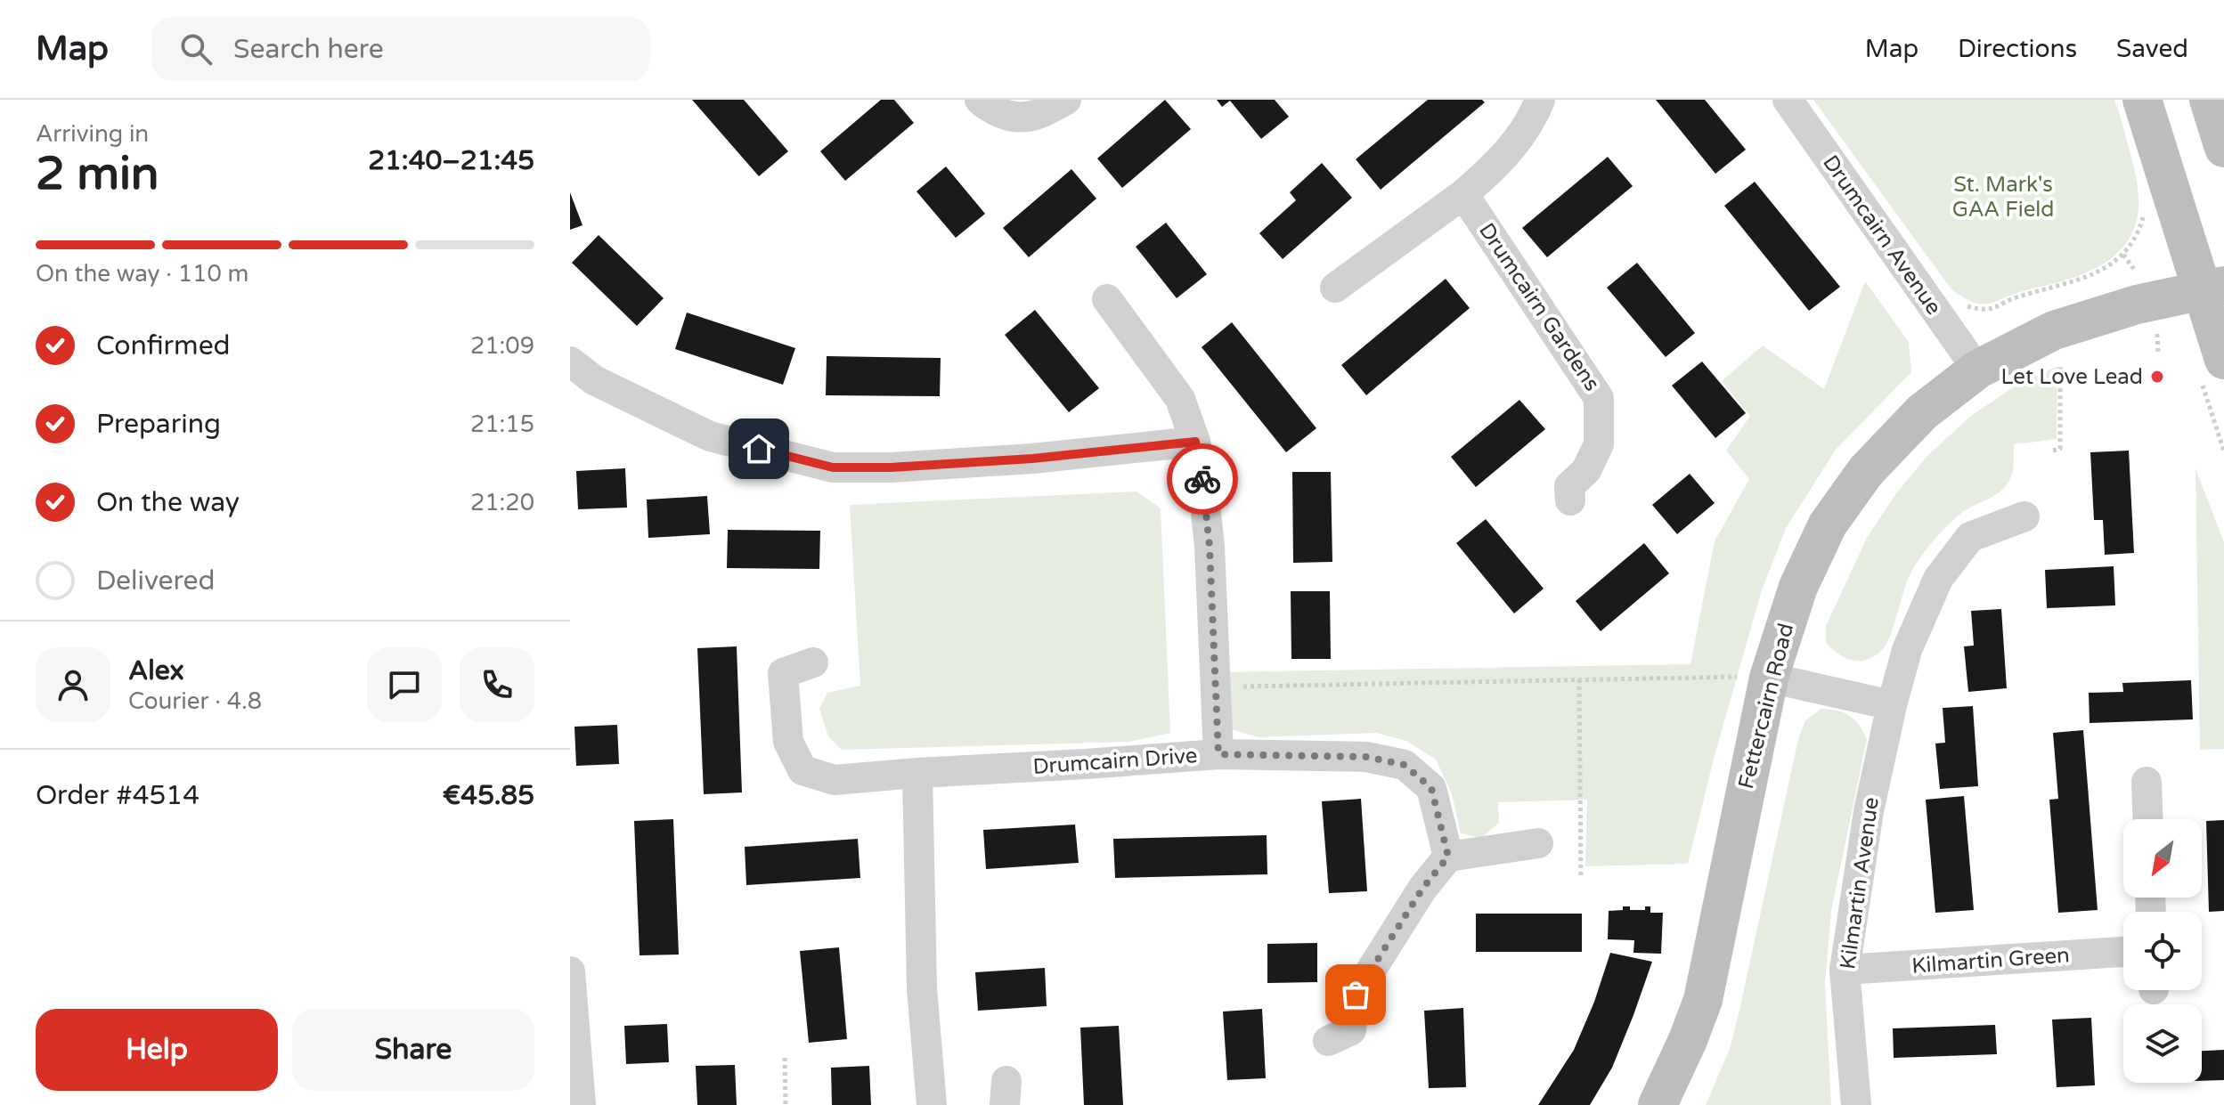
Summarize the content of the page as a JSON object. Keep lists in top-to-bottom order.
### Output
{
  "streets": {
    "street": [
      "Drumcairn Avenue",
      "Drumcairn Gardens",
      "Fettercairn Road",
      "Drumcairn Drive",
      "Kilmartin Avenue",
      "Kilmartin Green"
    ]
  },
  "crossings": [
    ["Drumcairn Avenue", "Fettercairn Road"],
    ["Kilmartin Avenue", "Kilmartin Green"]
  ],
  "parks": ["St. Mark's GAA Field"],
  "places": ["Let Love Lead"],
  "north": "bottom left",
  "page": {
    "header": "Map",
    "search": "Search here",
    "nav": ["Map", "Directions", "Saved"],
    "heading": ["2 min", "Arriving in", "21:40–21:45"],
    "panel": [
      "Alex",
      "Courier · 4.8",
      "Order #4514",
      "€45.85"
    ],
    "bar": "On the way · 110 m",
    "list": [
      ["Confirmed", "21:09"],
      ["Preparing", "21:15"],
      ["On the way", "21:20"],
      "Delivered"
    ],
    "buttons": ["Help", "Share"]
  }
}
